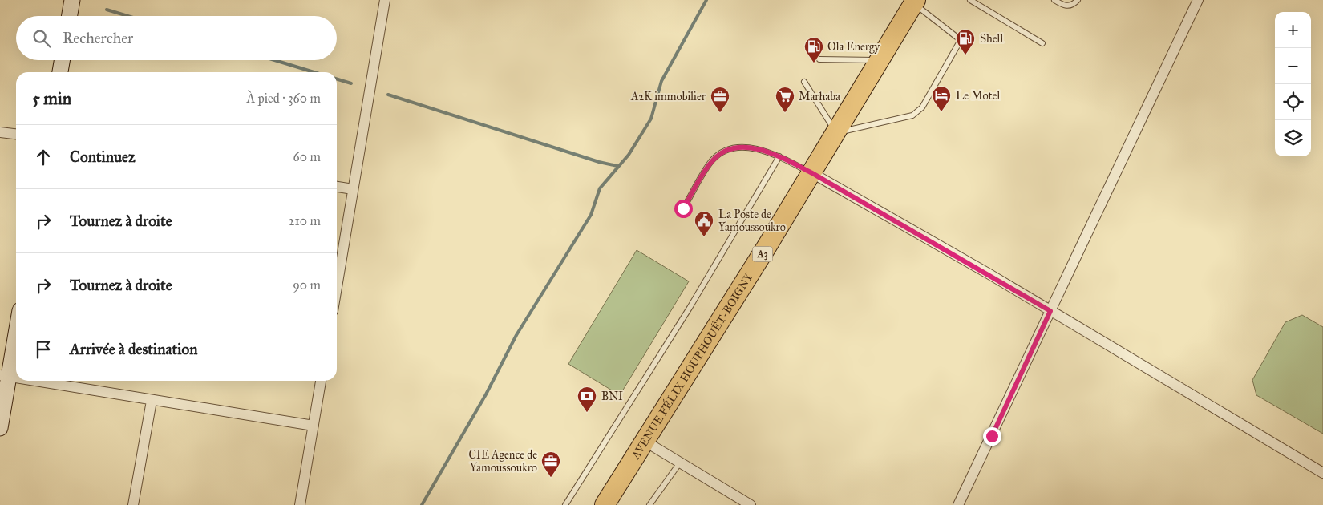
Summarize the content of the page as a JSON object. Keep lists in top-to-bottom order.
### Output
{
  "streets": {
    "highway": ["A3", "AVENUE FÉLIX HOUPHOUËT-BOIGNY"]
  },
  "places": {
    "fuel station": ["Shell", "Ola Energy"],
    "hotel": ["Le Motel"],
    "office": ["A2K immobilier", "CIE Agence de Yamoussoukro"],
    "supermarket": ["Marhaba"],
    "public building": ["La Poste de Yamoussoukro"],
    "bank": ["BNI"]
  },
  "page": {
    "map_buttons": ["+", "−"],
    "search": "Rechercher",
    "heading": ["5 min", "À pied · 360 m"],
    "list": [
      ["Continuez", "60 m"],
      ["Tournez à droite", "210 m"],
      ["Tournez à droite", "90 m"],
      "Arrivée à destination"
    ]
  }
}
